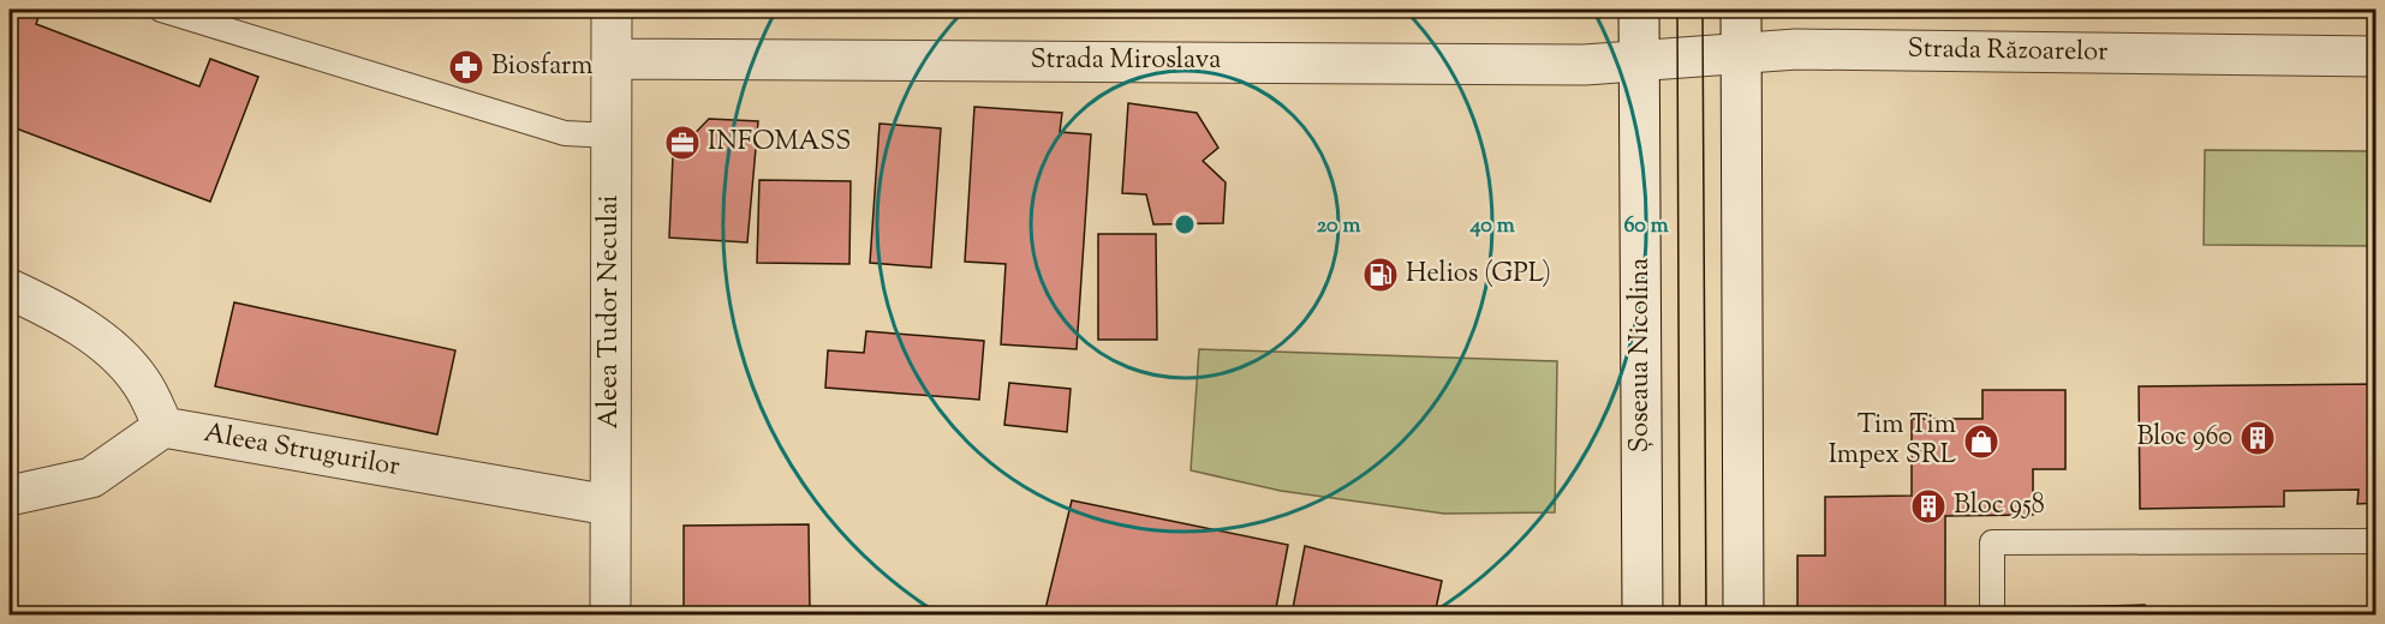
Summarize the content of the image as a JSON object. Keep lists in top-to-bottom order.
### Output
{
  "streets": {
    "street": [
      "Strada Răzoarelor",
      "Strada Miroslava",
      "Aleea Tudor Neculai",
      "Șoseaua Nicolina",
      "Aleea Strugurilor"
    ]
  },
  "crossings": [
    ["Strada Răzoarelor", "Strada Miroslava"],
    ["Strada Răzoarelor", "Șoseaua Nicolina"],
    ["Strada Miroslava", "Aleea Tudor Neculai"],
    ["Strada Miroslava", "Șoseaua Nicolina"],
    ["Aleea Tudor Neculai", "Aleea Strugurilor"]
  ],
  "places": {
    "pharmacy": ["Biosfarm"],
    "office": ["INFOMASS"],
    "fuel station": ["Helios (GPL)"],
    "building": ["Bloc 960", "Bloc 958"],
    "shop": ["Tim Tim Impex SRL"]
  },
  "rings": ["20 m", "40 m", "60 m"]
}
